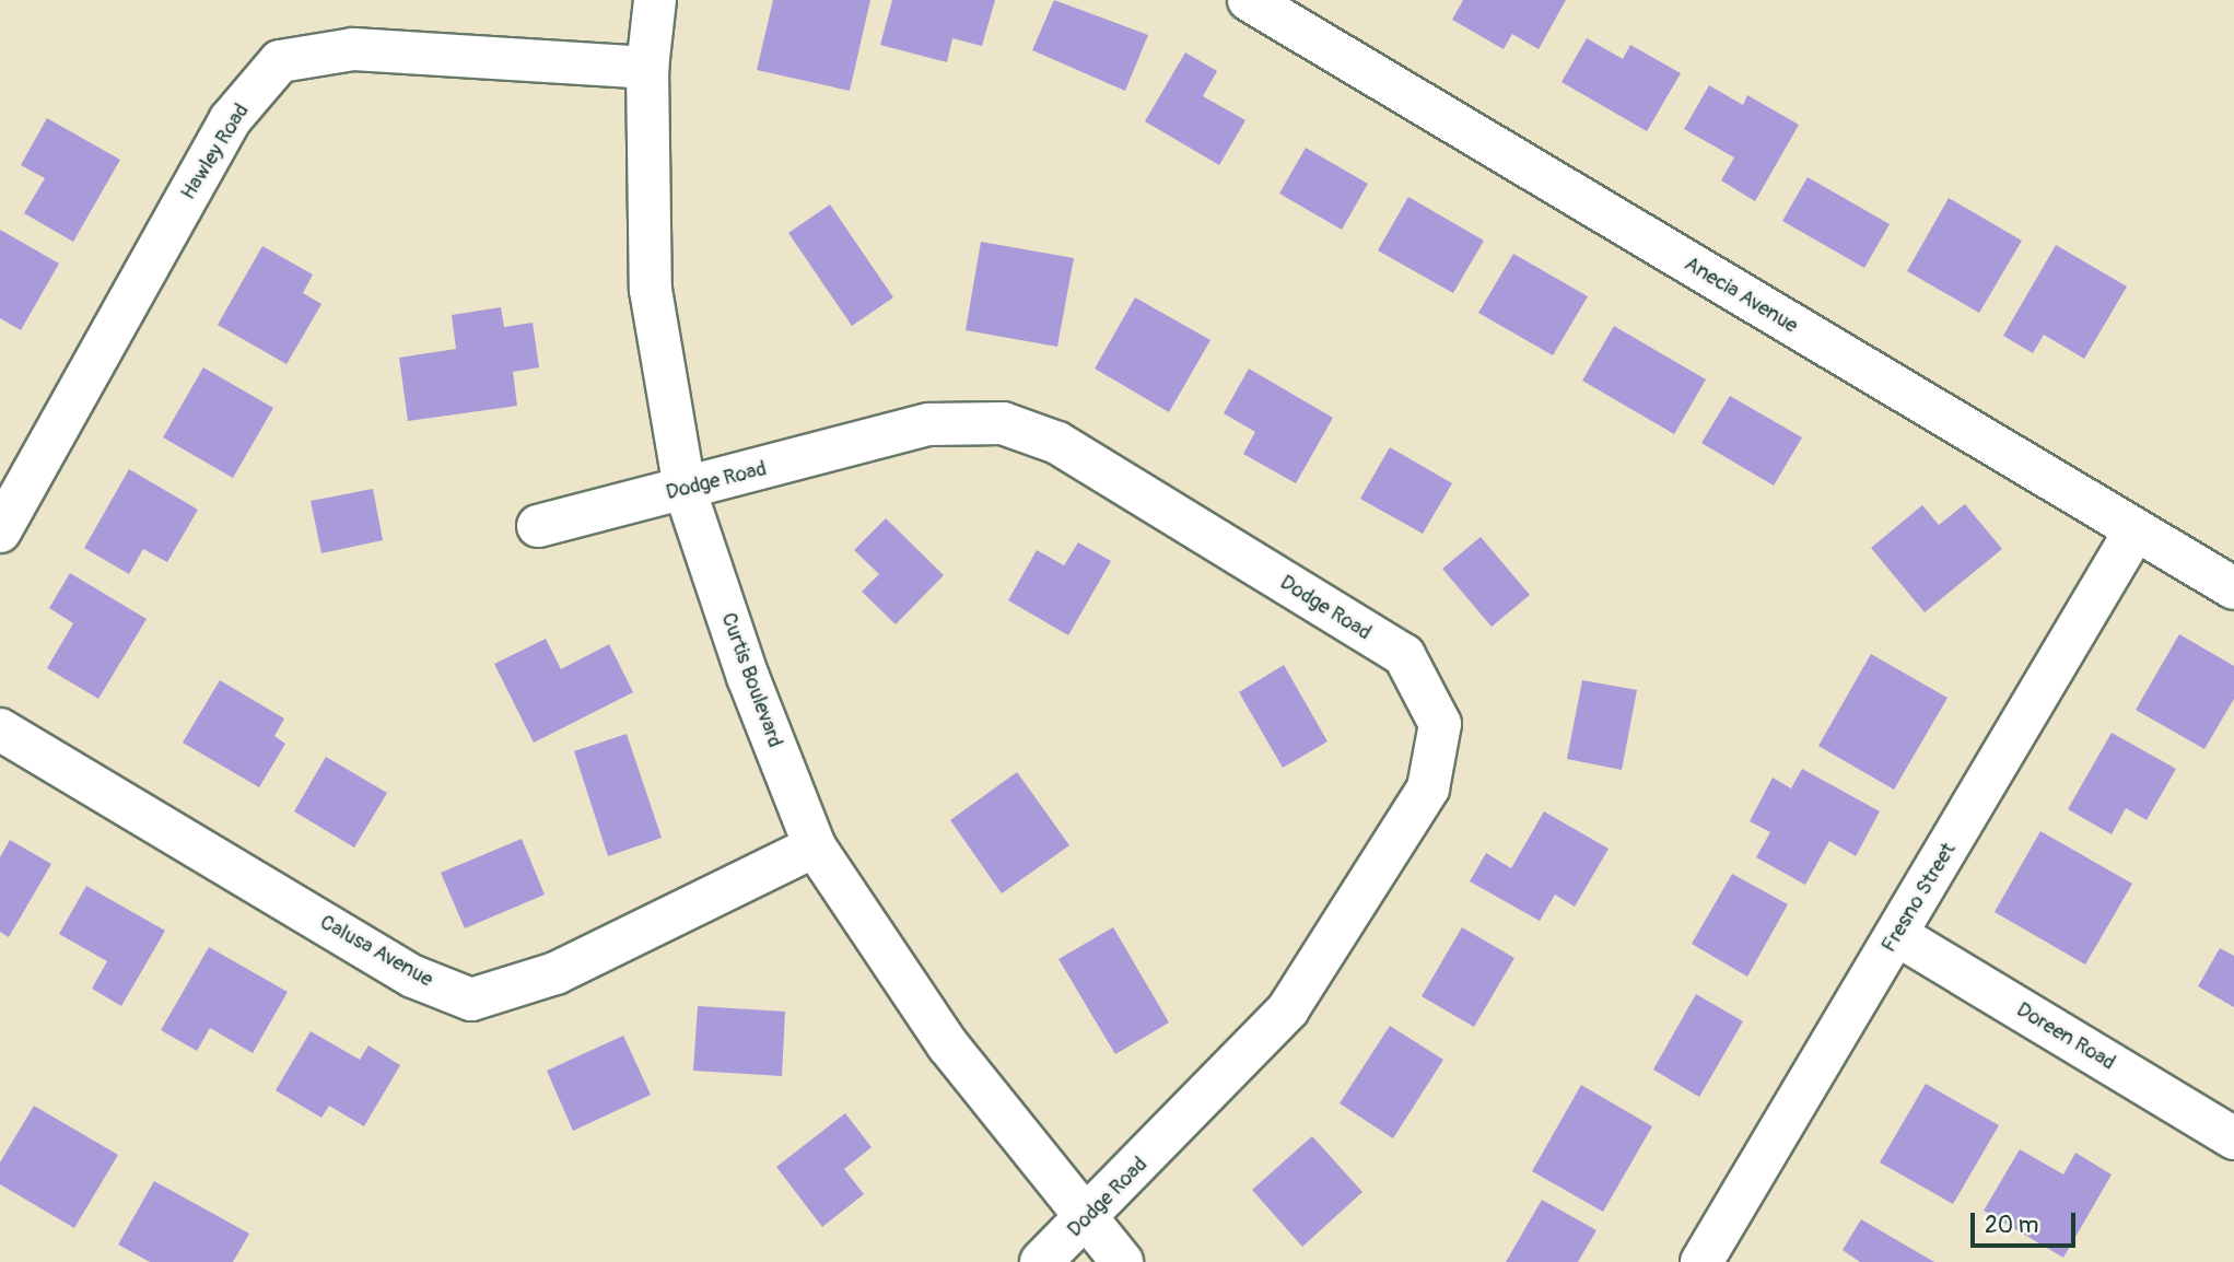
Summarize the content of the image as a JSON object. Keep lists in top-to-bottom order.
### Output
{
  "streets": {
    "street": [
      "Hawley Road",
      "Anecia Avenue",
      "Dodge Road",
      "Curtis Boulevard",
      "Fresno Street",
      "Calusa Avenue",
      "Doreen Road"
    ]
  },
  "crossings": [
    ["Hawley Road", "Curtis Boulevard"],
    ["Anecia Avenue", "Fresno Street"],
    ["Dodge Road", "Curtis Boulevard"],
    ["Curtis Boulevard", "Calusa Avenue"],
    ["Fresno Street", "Doreen Road"]
  ],
  "scale_bar": "20 m"
}
